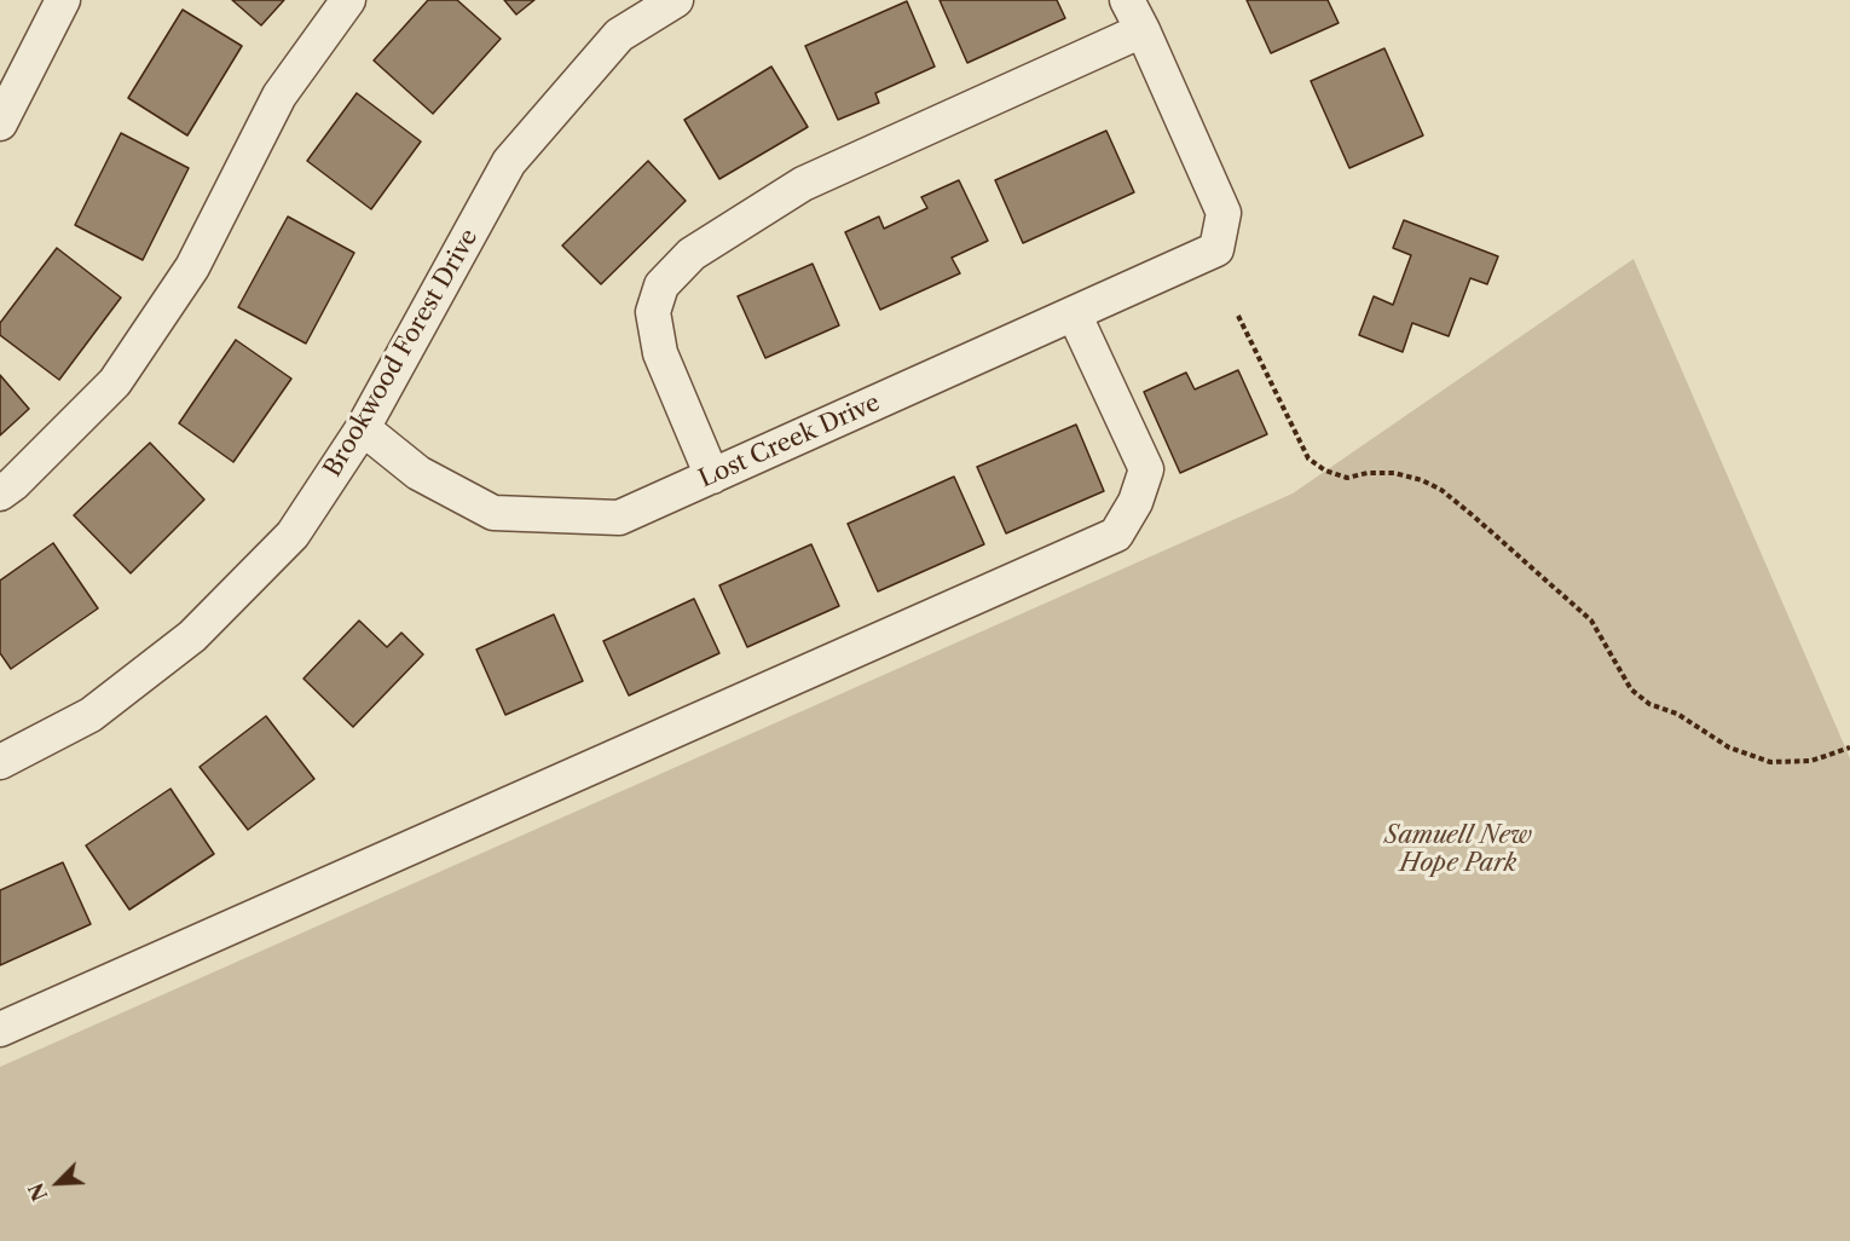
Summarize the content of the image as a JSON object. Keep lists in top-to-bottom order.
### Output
{
  "streets": {
    "street": ["Brookwood Forest Drive", "Lost Creek Drive"]
  },
  "crossings": [
    ["Brookwood Forest Drive", "Lost Creek Drive"]
  ],
  "parks": ["Samuell New Hope Park"],
  "north": "bottom left"
}
